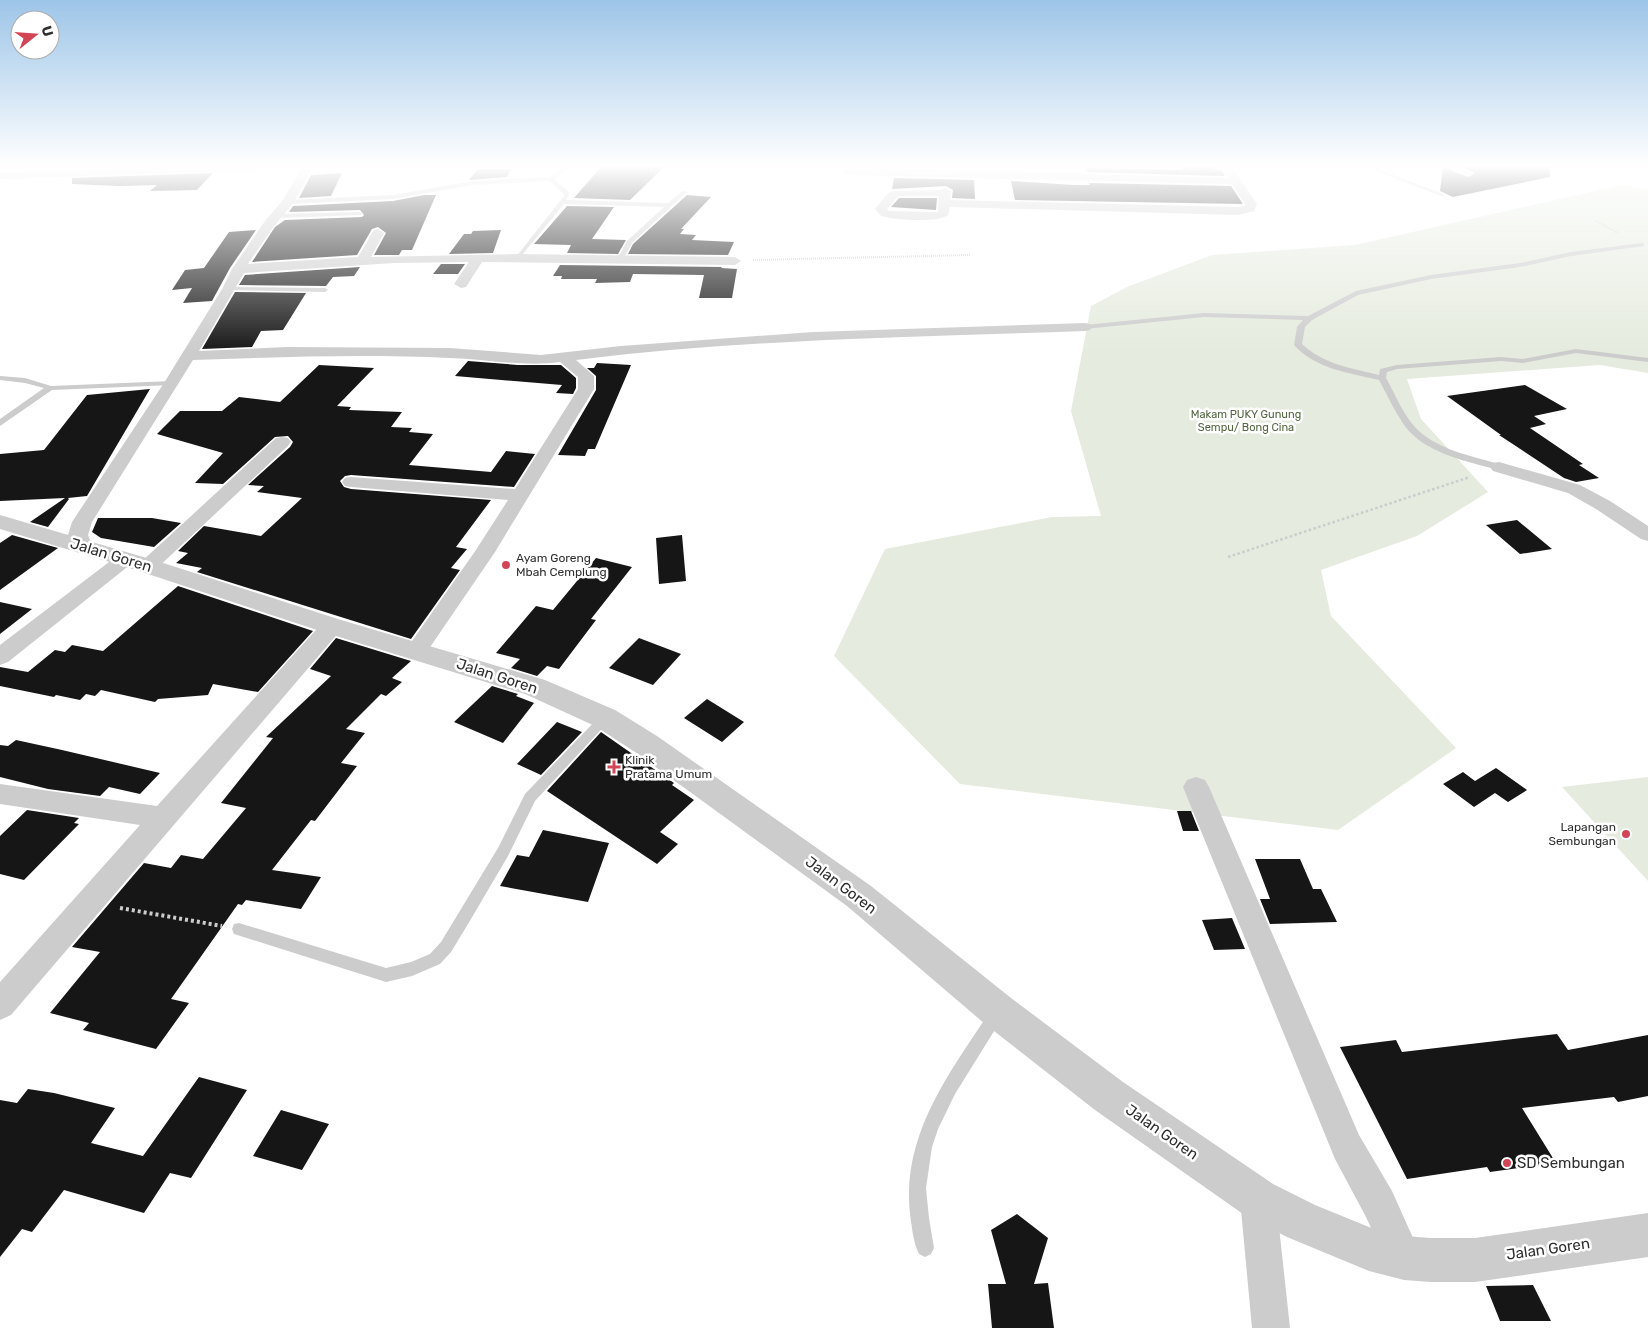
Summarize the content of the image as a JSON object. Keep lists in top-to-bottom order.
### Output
{
  "streets": {
    "street": ["Jalan Goren"]
  },
  "parks": ["Makam PUKY Gunung Sempu/ Bong Cina"],
  "places": {
    "other": ["Ayam Goreng Mbah Cemplung", "Lapangan Sembungan", "SD Sembungan"],
    "health": ["Klinik Pratama Umum"]
  },
  "north": "right"
}
